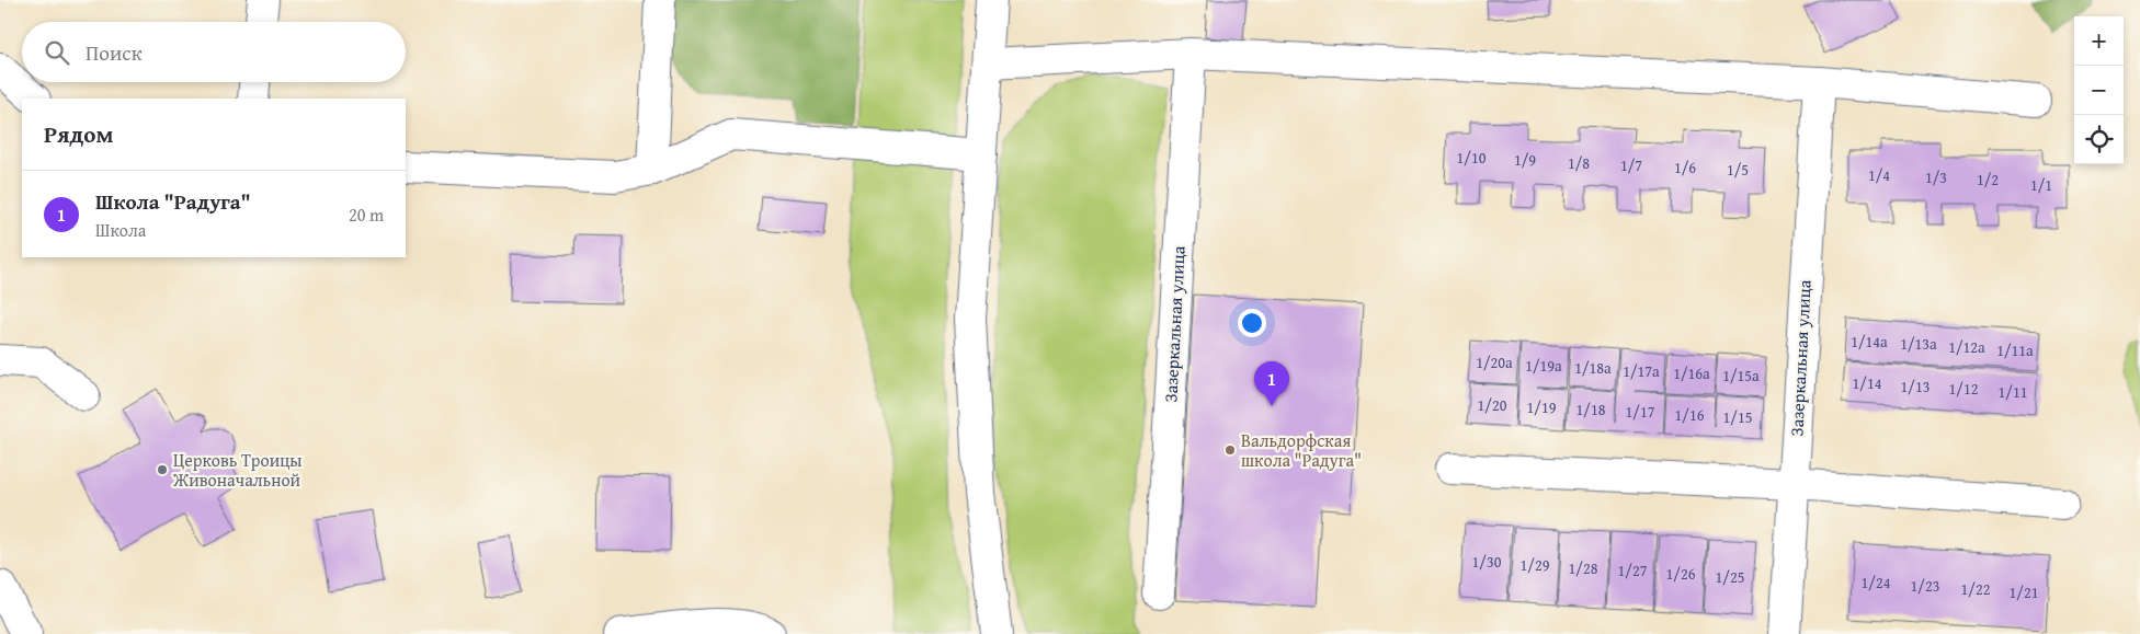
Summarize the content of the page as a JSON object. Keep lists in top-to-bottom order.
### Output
{
  "streets": {
    "street": ["Зазеркальная улица"]
  },
  "places": ["Вальдорфская школа \"Радуга\"", "Церковь Троицы Живоначальной"],
  "house_numbers": [
    "1/10",
    "1/9",
    "1/8",
    "1/7",
    "1/6",
    "1/5",
    "1/4",
    "1/3",
    "1/2",
    "1/1",
    "1/14а",
    "1/13а",
    "1/12а",
    "1/11а",
    "1/20а",
    "1/19а",
    "1/18а",
    "1/17а",
    "1/16а",
    "1/15а",
    "1/14",
    "1/13",
    "1/12",
    "1/11",
    "1/20",
    "1/19",
    "1/18",
    "1/17",
    "1/16",
    "1/15",
    "1/30",
    "1/29",
    "1/28",
    "1/27",
    "1/26",
    "1/25",
    "1/24",
    "1/23",
    "1/22",
    "1/21"
  ],
  "page": {
    "map_buttons": ["+", "−"],
    "search": "Поиск",
    "heading": "Рядом",
    "list": [
      {
        "mark": "1",
        "name": "Школа \"Радуга\"",
        "note": "Школа",
        "value": "20 m"
      }
    ],
    "pins": "1"
  }
}
